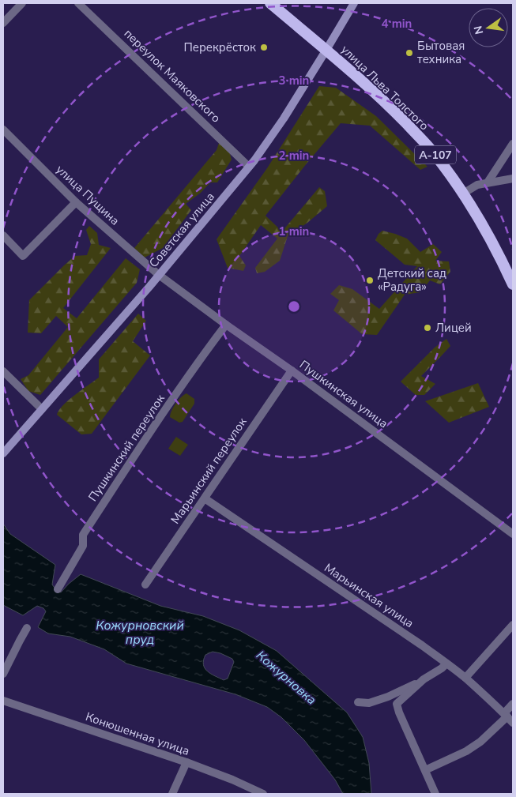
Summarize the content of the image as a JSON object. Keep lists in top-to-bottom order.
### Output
{
  "streets": {
    "highway": ["улица Льва Толстого", "А-107"],
    "main road": ["Советская улица"],
    "street": [
      "переулок Маяковского",
      "улица Пущина",
      "Пушкинская улица",
      "Пушкинский переулок",
      "Марьинский переулок",
      "Марьинская улица",
      "Конюшенная улица"
    ]
  },
  "crossings": [
    ["переулок Маяковского", "Советская улица"],
    ["улица Льва Толстого", "А-107"],
    ["улица Льва Толстого", "Советская улица"],
    ["А-107", "Советская улица"],
    ["улица Пущина", "Советская улица"],
    ["улица Пущина", "Пушкинская улица"],
    ["Советская улица", "Пушкинская улица"],
    ["Пушкинская улица", "Пушкинский переулок"],
    ["Пушкинская улица", "Марьинский переулок"],
    ["Марьинский переулок", "Марьинская улица"]
  ],
  "water": ["Кожурновский пруд", "Кожурновка"],
  "places": [
    "Перекрёсток",
    "Бытовая техника",
    "Детский сад «Радуга»",
    "Лицей"
  ],
  "north": "left",
  "rings": [
    "4 min",
    "3 min",
    "2 min",
    "1 min"
  ]
}
